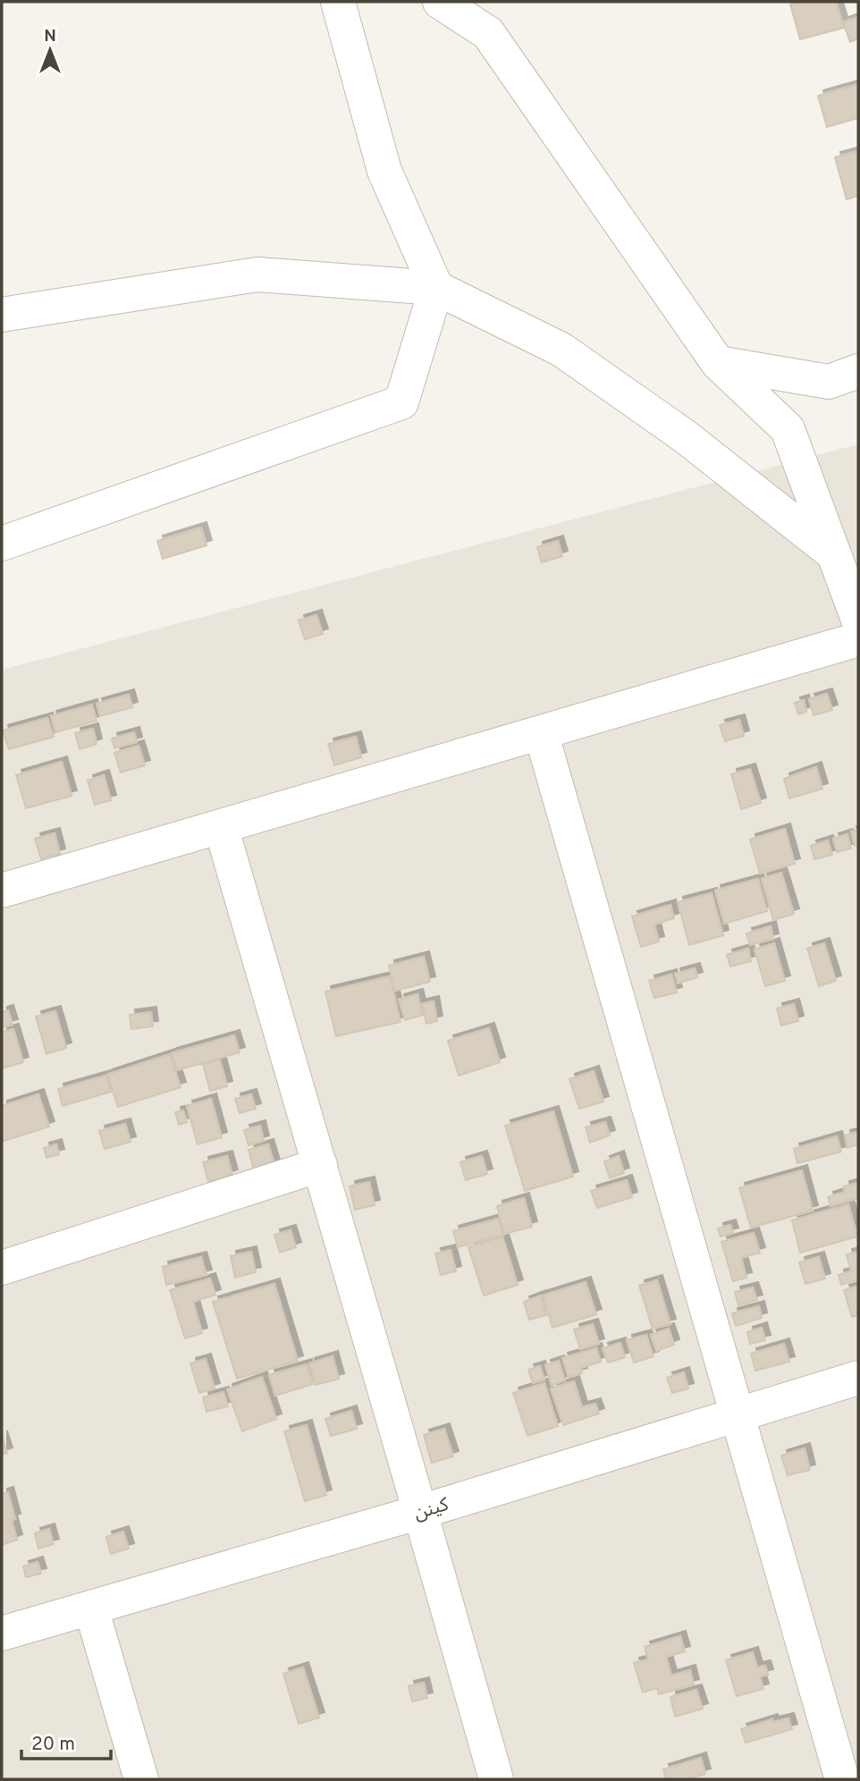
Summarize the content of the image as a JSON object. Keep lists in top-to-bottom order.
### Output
{
  "streets": {
    "street": ["كينن"]
  },
  "scale_bar": "20 m",
  "north": "top"
}
